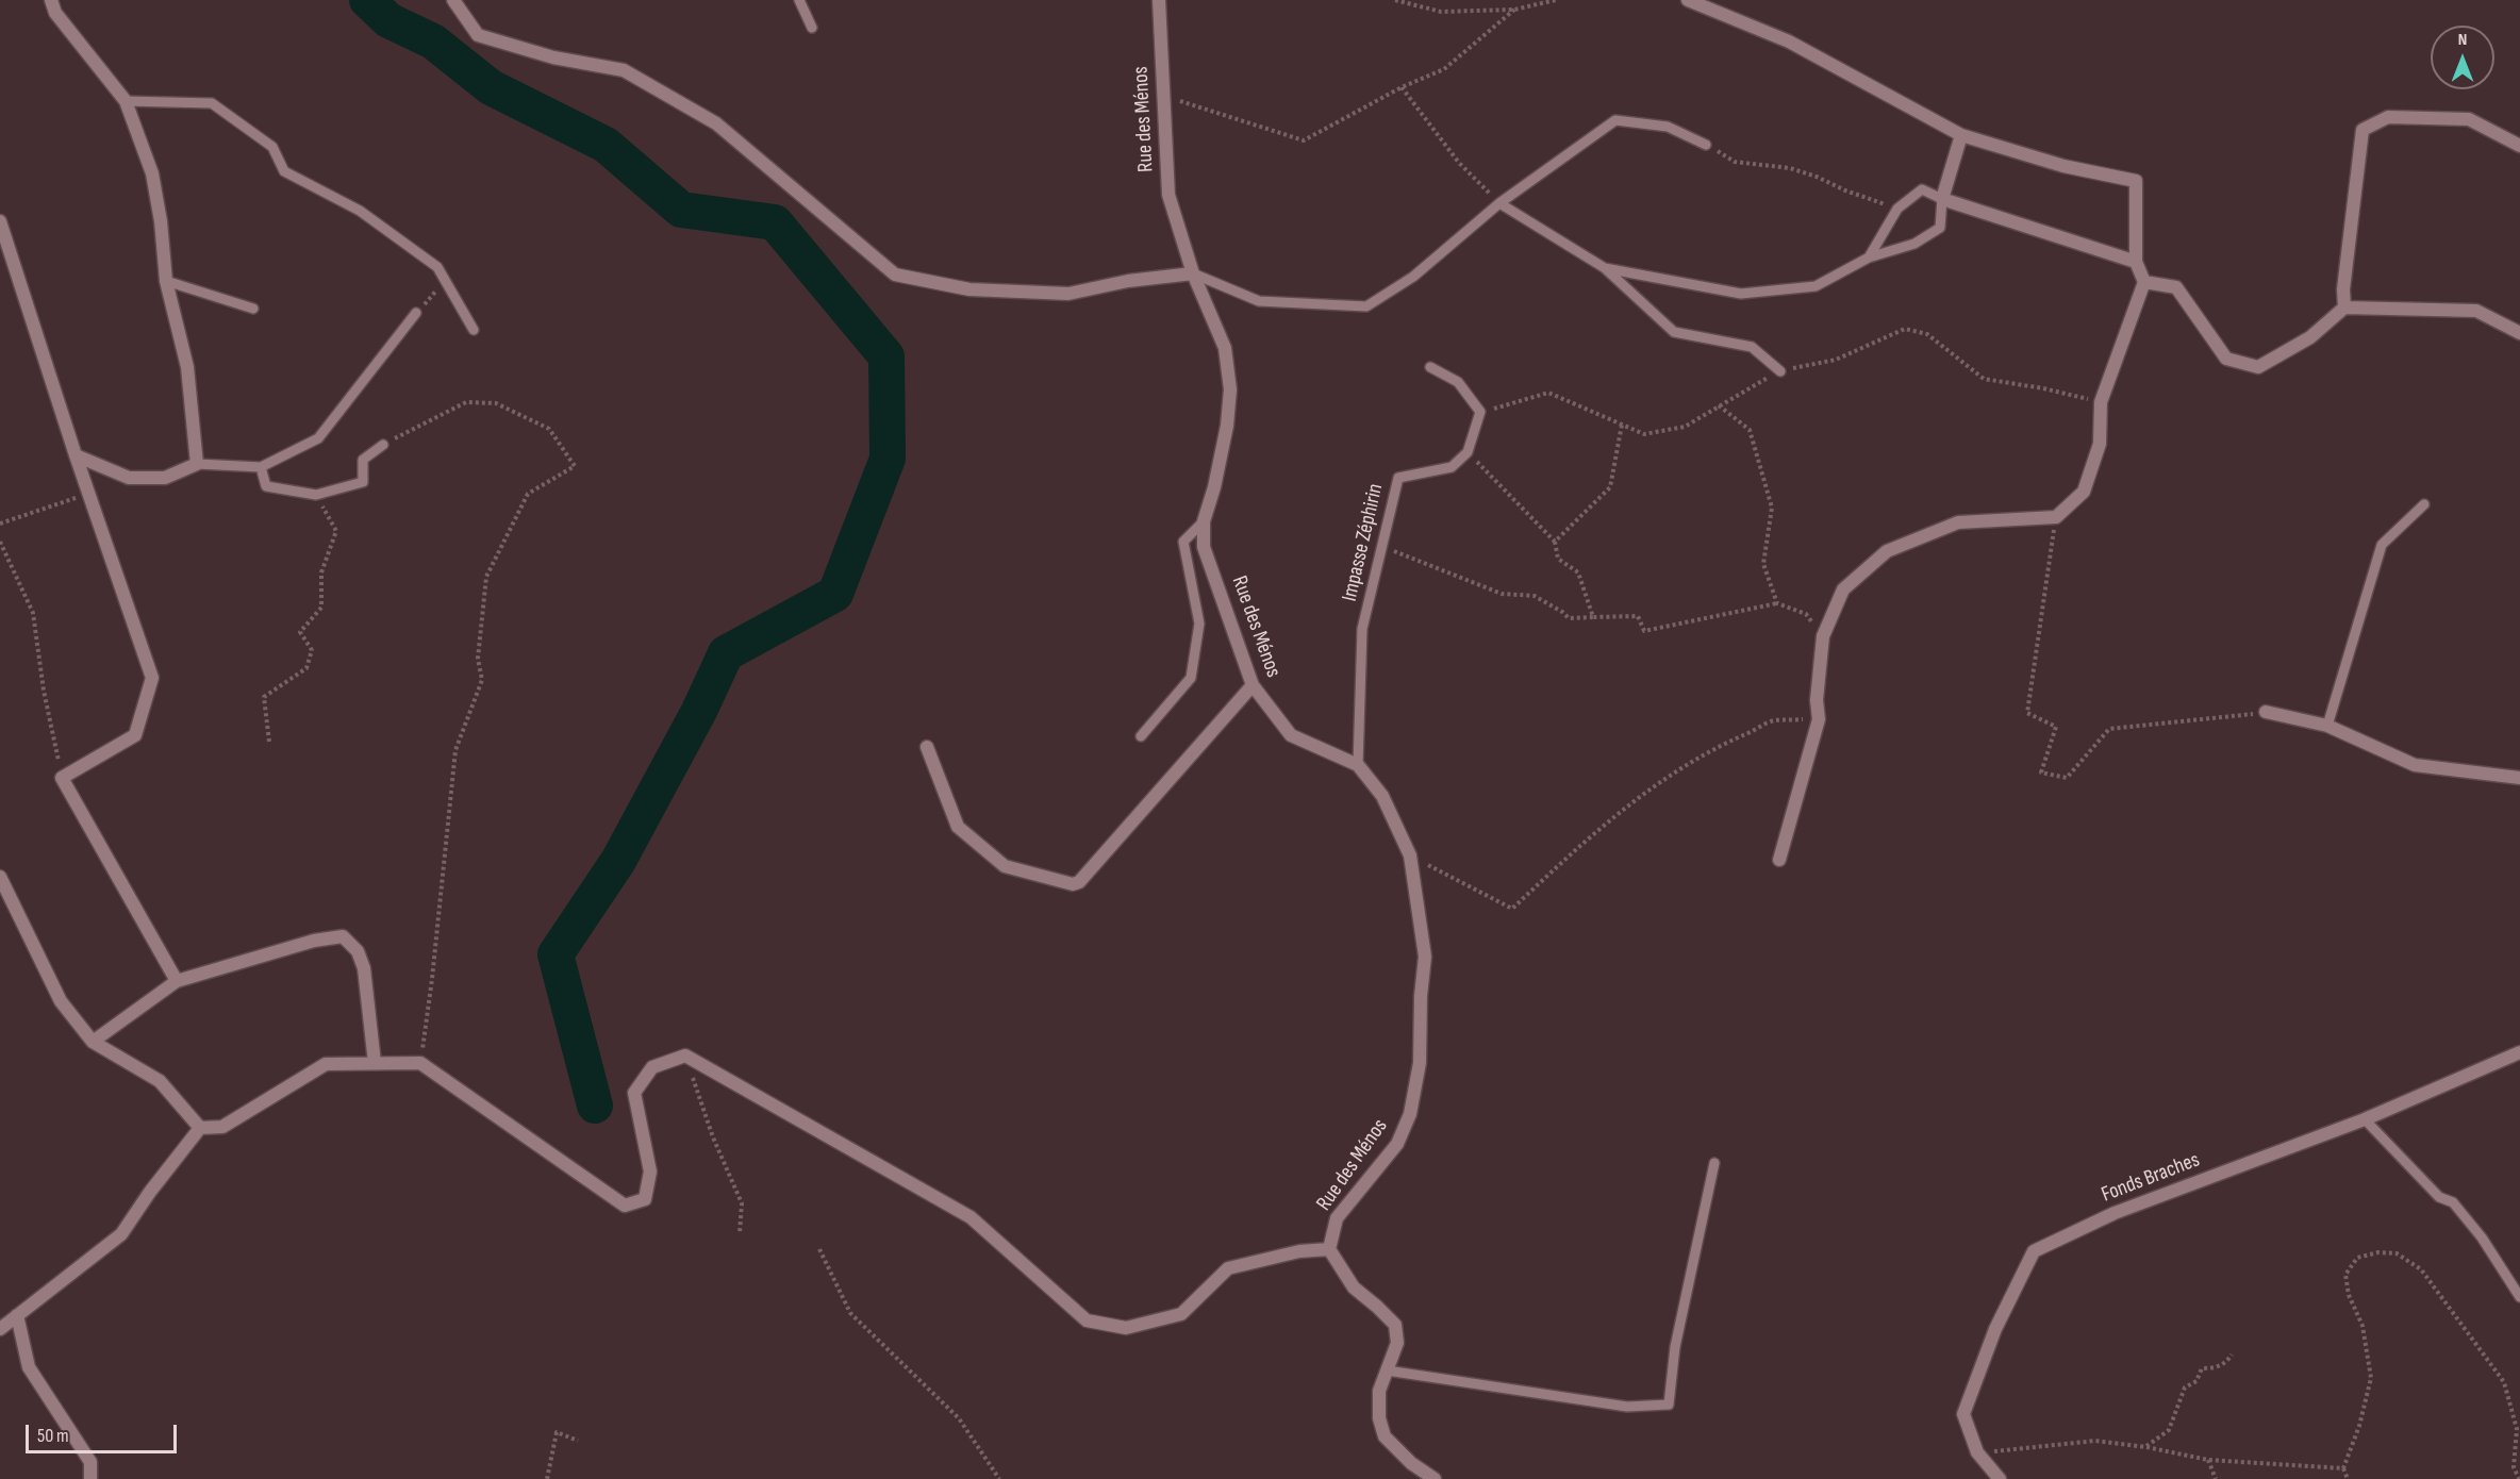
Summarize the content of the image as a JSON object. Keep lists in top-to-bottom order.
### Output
{
  "streets": {
    "street": ["Rue des Ménos", "Fonds Braches"],
    "lane": ["Impasse Zéphirin"]
  },
  "crossings": [
    ["Rue des Ménos", "Impasse Zéphirin"]
  ],
  "scale_bar": "50 m",
  "north": "top"
}
